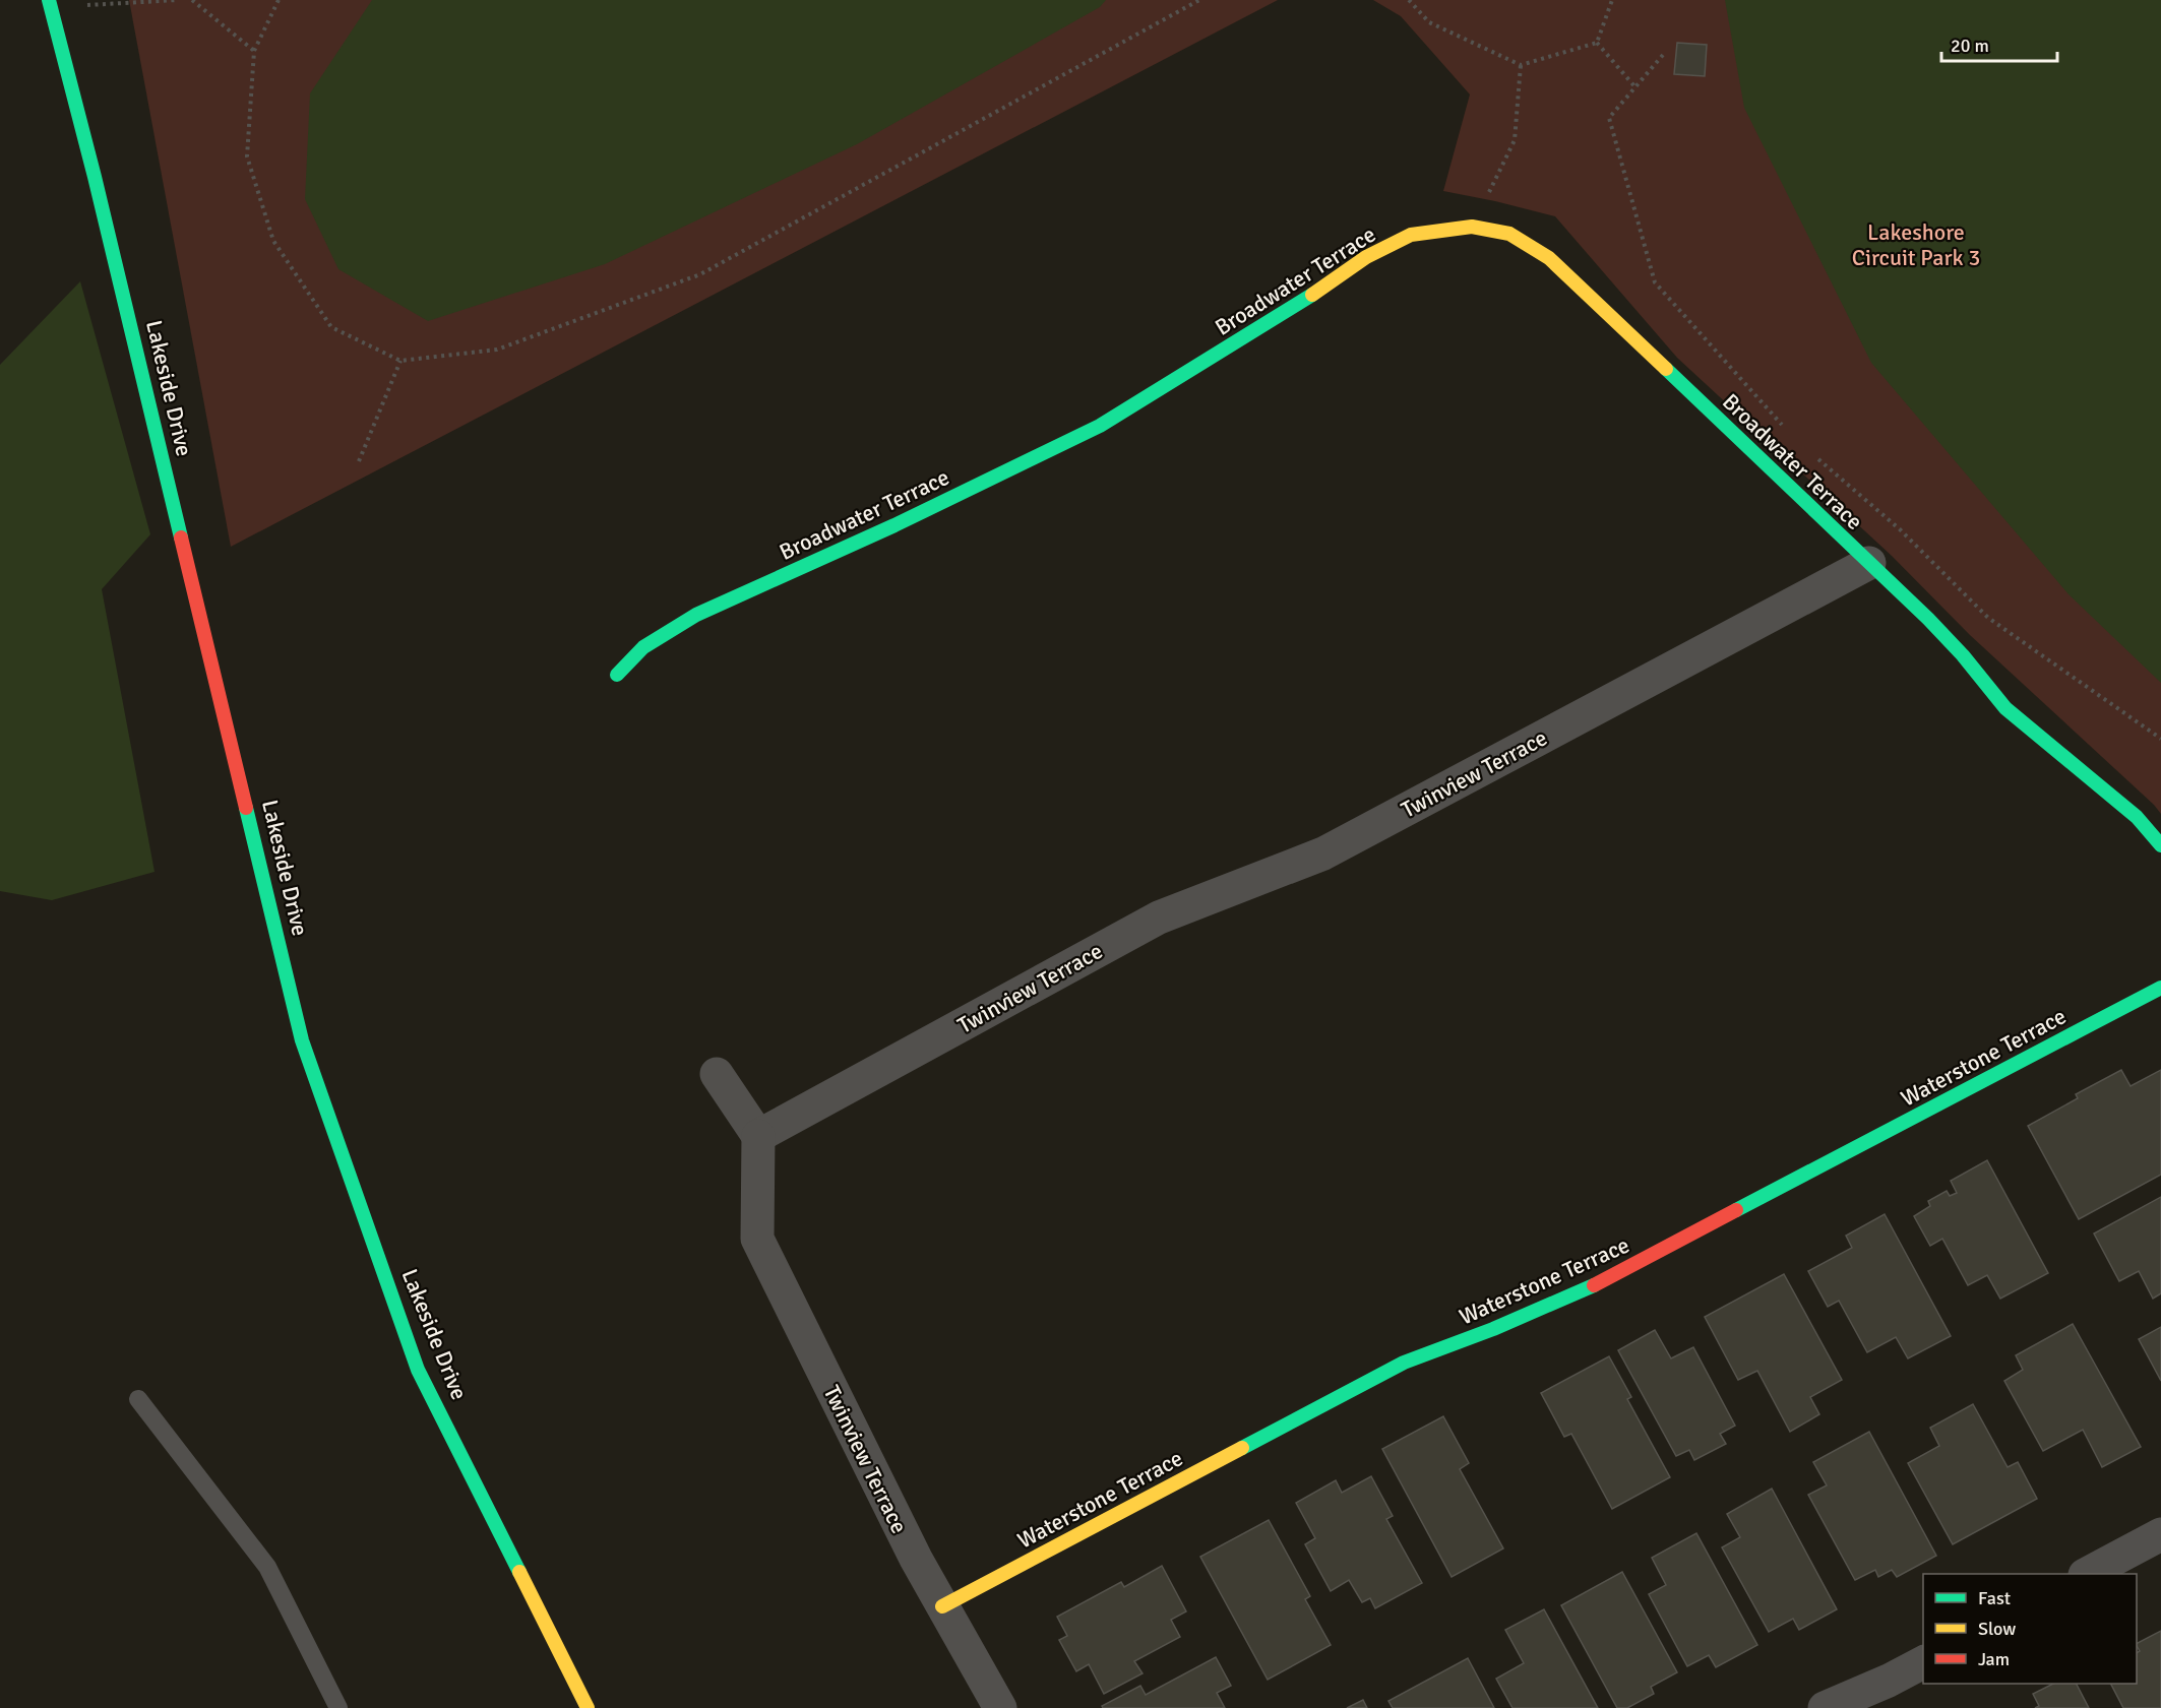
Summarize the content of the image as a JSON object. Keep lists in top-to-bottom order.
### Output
{
  "streets": {
    "street": [
      "Broadwater Terrace",
      "Lakeside Drive",
      "Twinview Terrace",
      "Waterstone Terrace"
    ]
  },
  "crossings": [
    ["Broadwater Terrace", "Twinview Terrace"],
    ["Twinview Terrace", "Waterstone Terrace"]
  ],
  "parks": ["Lakeshore Circuit Park 3"],
  "legend": ["Fast", "Slow", "Jam"],
  "scale_bar": "20 m"
}
